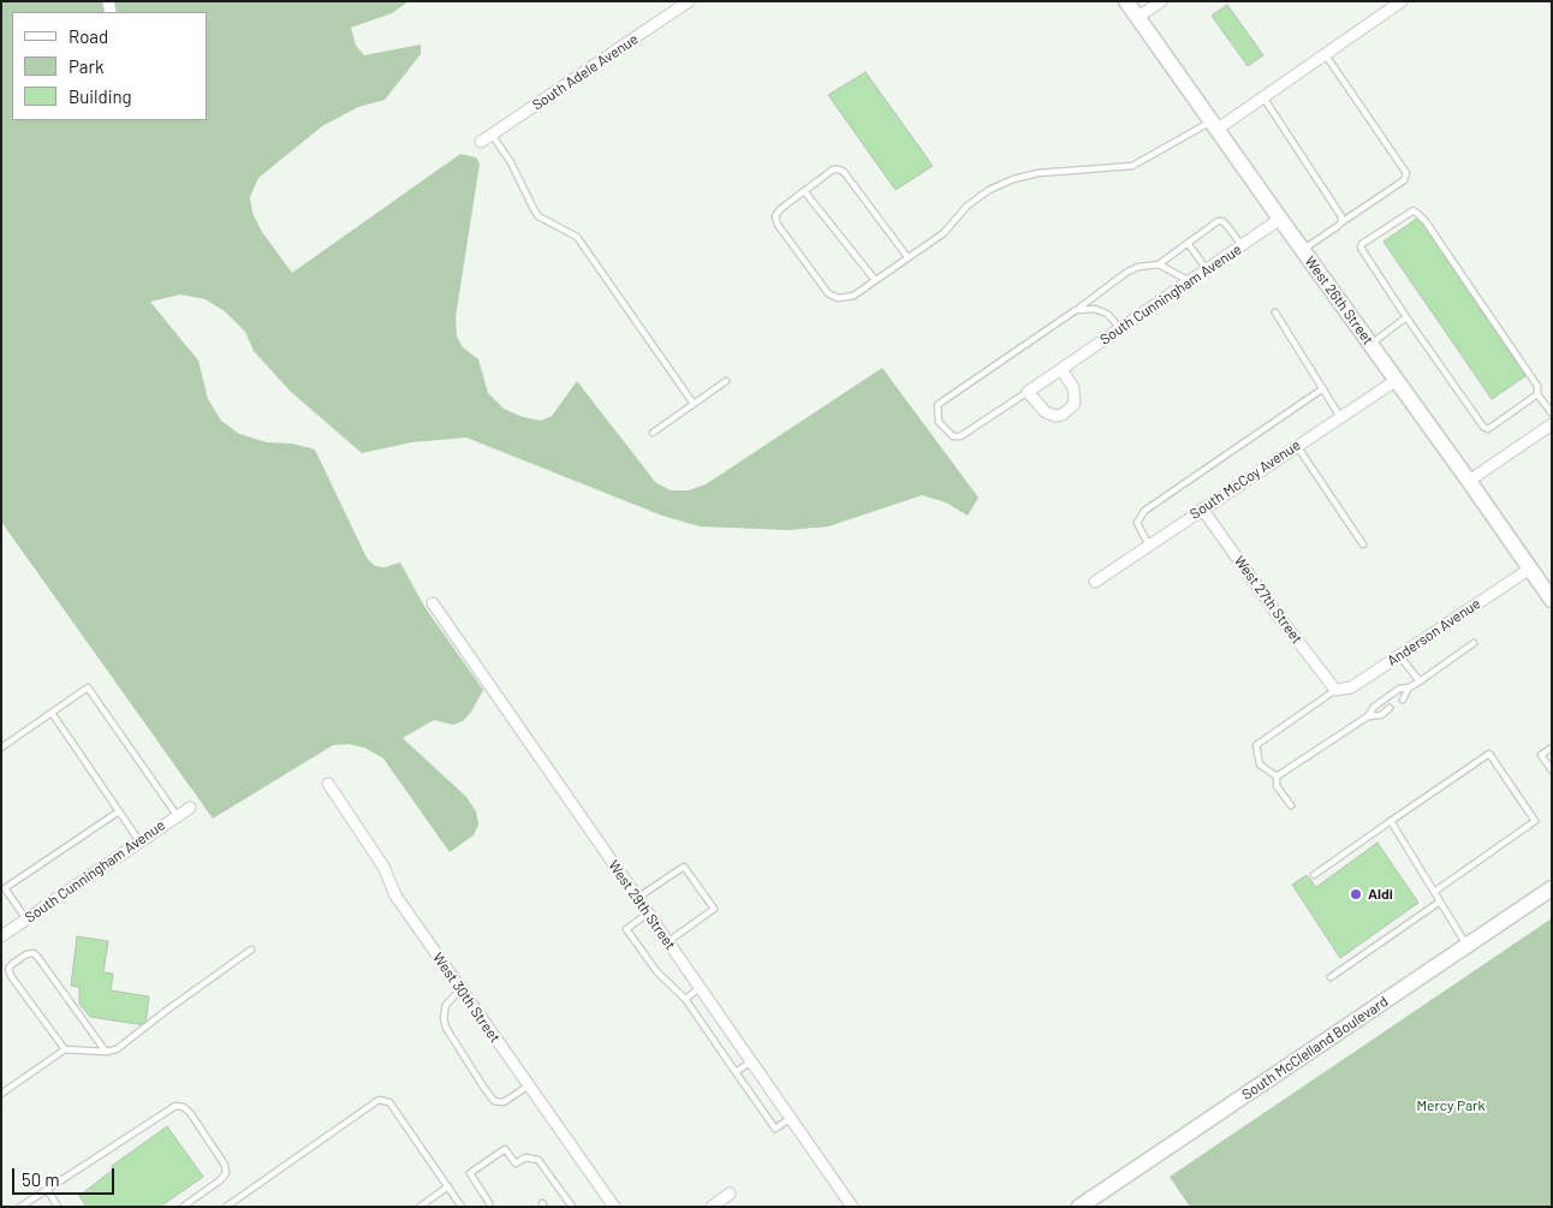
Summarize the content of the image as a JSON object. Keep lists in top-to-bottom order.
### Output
{
  "streets": {
    "street": [
      "South Adele Avenue",
      "South Cunningham Avenue",
      "West 26th Street",
      "South McCoy Avenue",
      "West 27th Street",
      "Anderson Avenue",
      "West 29th Street",
      "West 30th Street",
      "South McClelland Boulevard"
    ]
  },
  "crossings": [
    ["South Cunningham Avenue", "West 26th Street"],
    ["West 26th Street", "South McCoy Avenue"],
    ["West 26th Street", "Anderson Avenue"],
    ["South McCoy Avenue", "West 27th Street"],
    ["West 27th Street", "Anderson Avenue"]
  ],
  "parks": ["Mercy Park"],
  "places": ["Aldi"],
  "legend": ["Road", "Park", "Building"],
  "scale_bar": "50 m"
}
